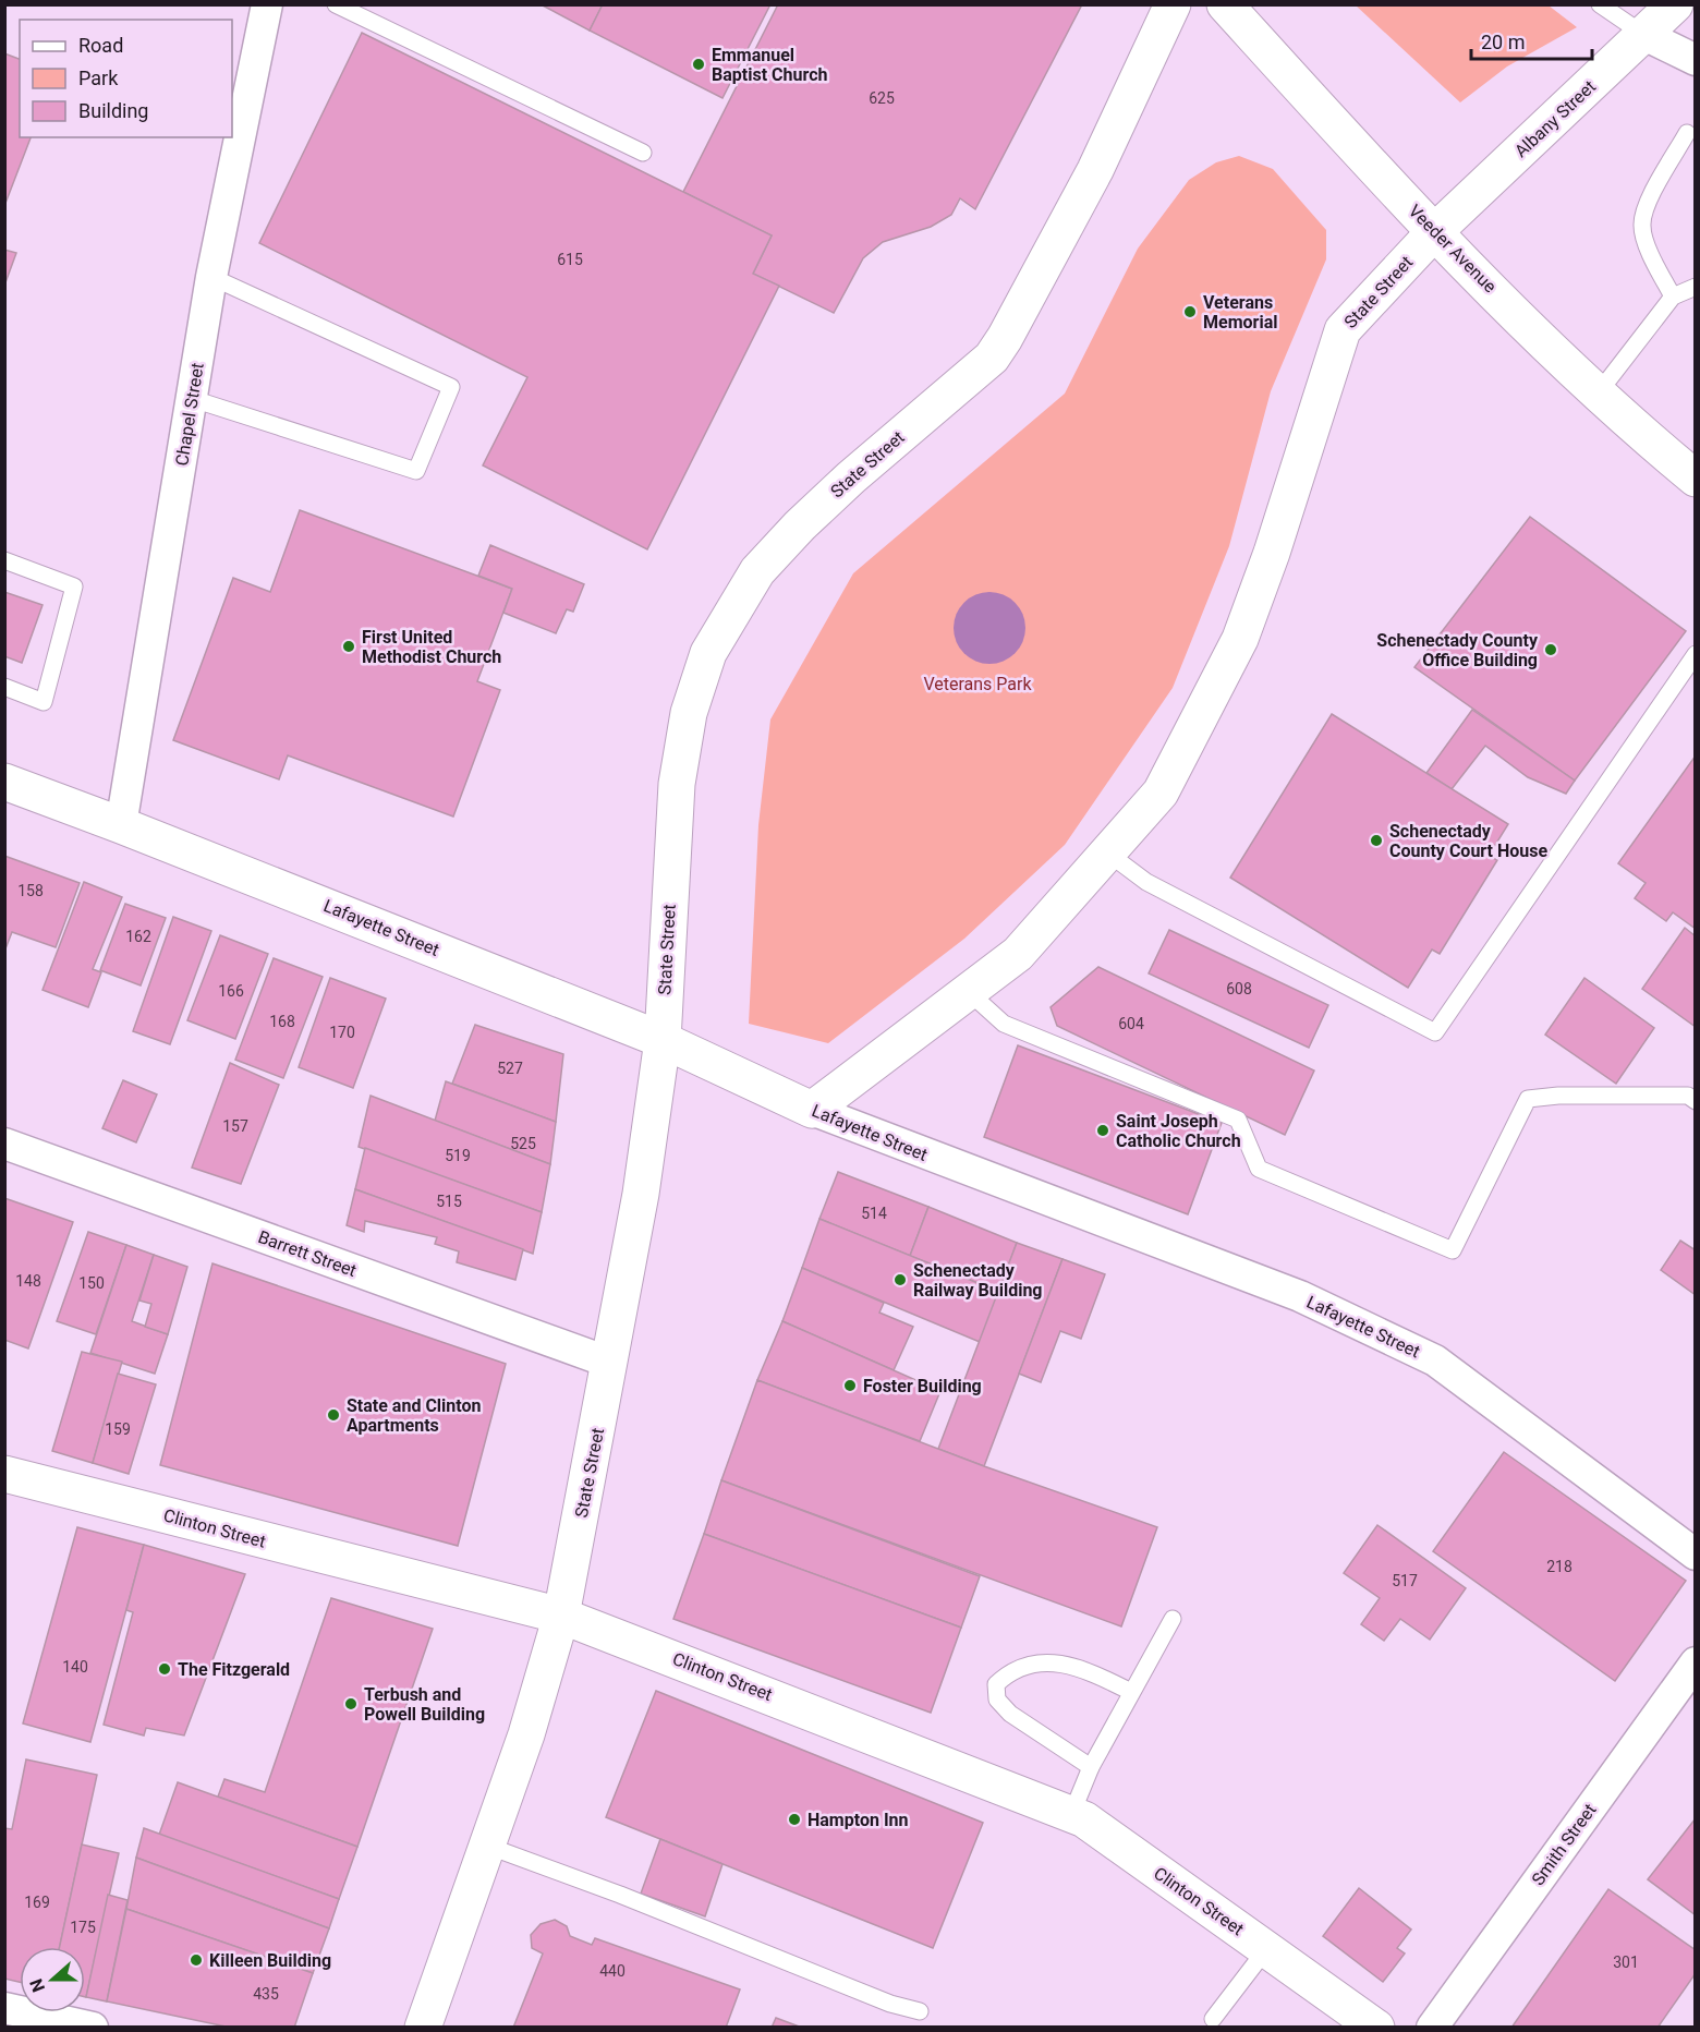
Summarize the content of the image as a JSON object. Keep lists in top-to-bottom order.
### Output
{
  "streets": {
    "street": [
      "Albany Street",
      "Veeder Avenue",
      "State Street",
      "Chapel Street",
      "Lafayette Street",
      "Barrett Street",
      "Clinton Street",
      "Smith Street"
    ]
  },
  "crossings": [
    ["Albany Street", "Veeder Avenue"],
    ["Albany Street", "State Street"],
    ["Veeder Avenue", "State Street"],
    ["State Street", "Lafayette Street"],
    ["State Street", "Barrett Street"],
    ["State Street", "Clinton Street"],
    ["Chapel Street", "Lafayette Street"]
  ],
  "parks": ["Veterans Park"],
  "places": [
    "Emmanuel Baptist Church",
    "Veterans Memorial",
    "First United Methodist Church",
    "Schenectady County Office Building",
    "Schenectady County Court House",
    "Saint Joseph Catholic Church",
    "Schenectady Railway Building",
    "Foster Building",
    "State and Clinton Apartments",
    "The Fitzgerald",
    "Terbush and Powell Building",
    "Hampton Inn",
    "Killeen Building"
  ],
  "house_numbers": [
    "625",
    "615",
    "158",
    "162",
    "608",
    "166",
    "168",
    "604",
    "170",
    "527",
    "157",
    "525",
    "519",
    "515",
    "514",
    "148",
    "150",
    "159",
    "218",
    "517",
    "140",
    "169",
    "175",
    "301",
    "440",
    "435"
  ],
  "legend": ["Road", "Park", "Building"],
  "scale_bar": "20 m",
  "north": "left"
}
